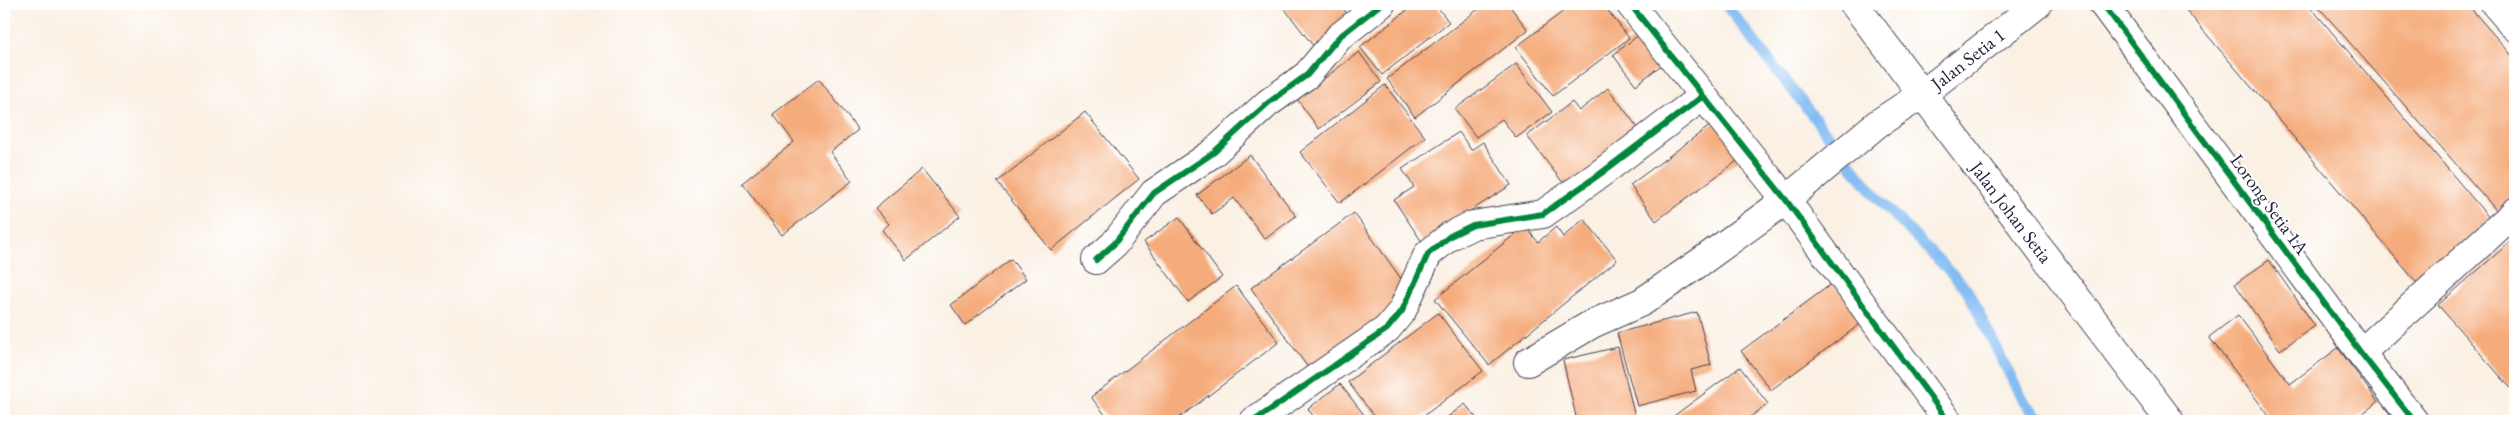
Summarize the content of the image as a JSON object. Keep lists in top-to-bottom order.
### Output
{
  "streets": {
    "street": ["Jalan Setia 1", "Lorong Setia 1A", "Jalan Johan Setia"]
  },
  "crossings": [
    ["Jalan Setia 1", "Jalan Johan Setia"]
  ]
}
